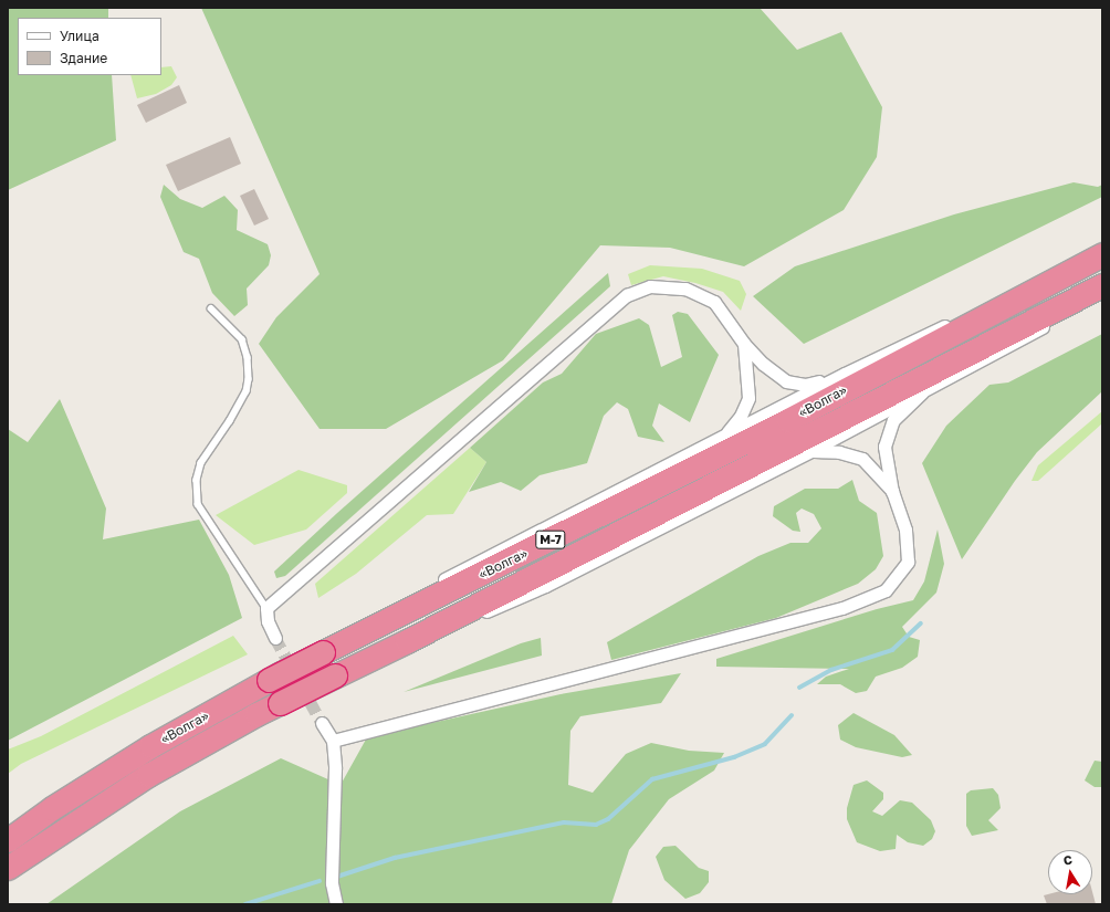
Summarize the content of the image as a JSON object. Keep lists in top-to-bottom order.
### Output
{
  "streets": {
    "highway": ["«Волга»", "М-7"]
  },
  "legend": ["Улица", "Здание"],
  "north": "top"
}
